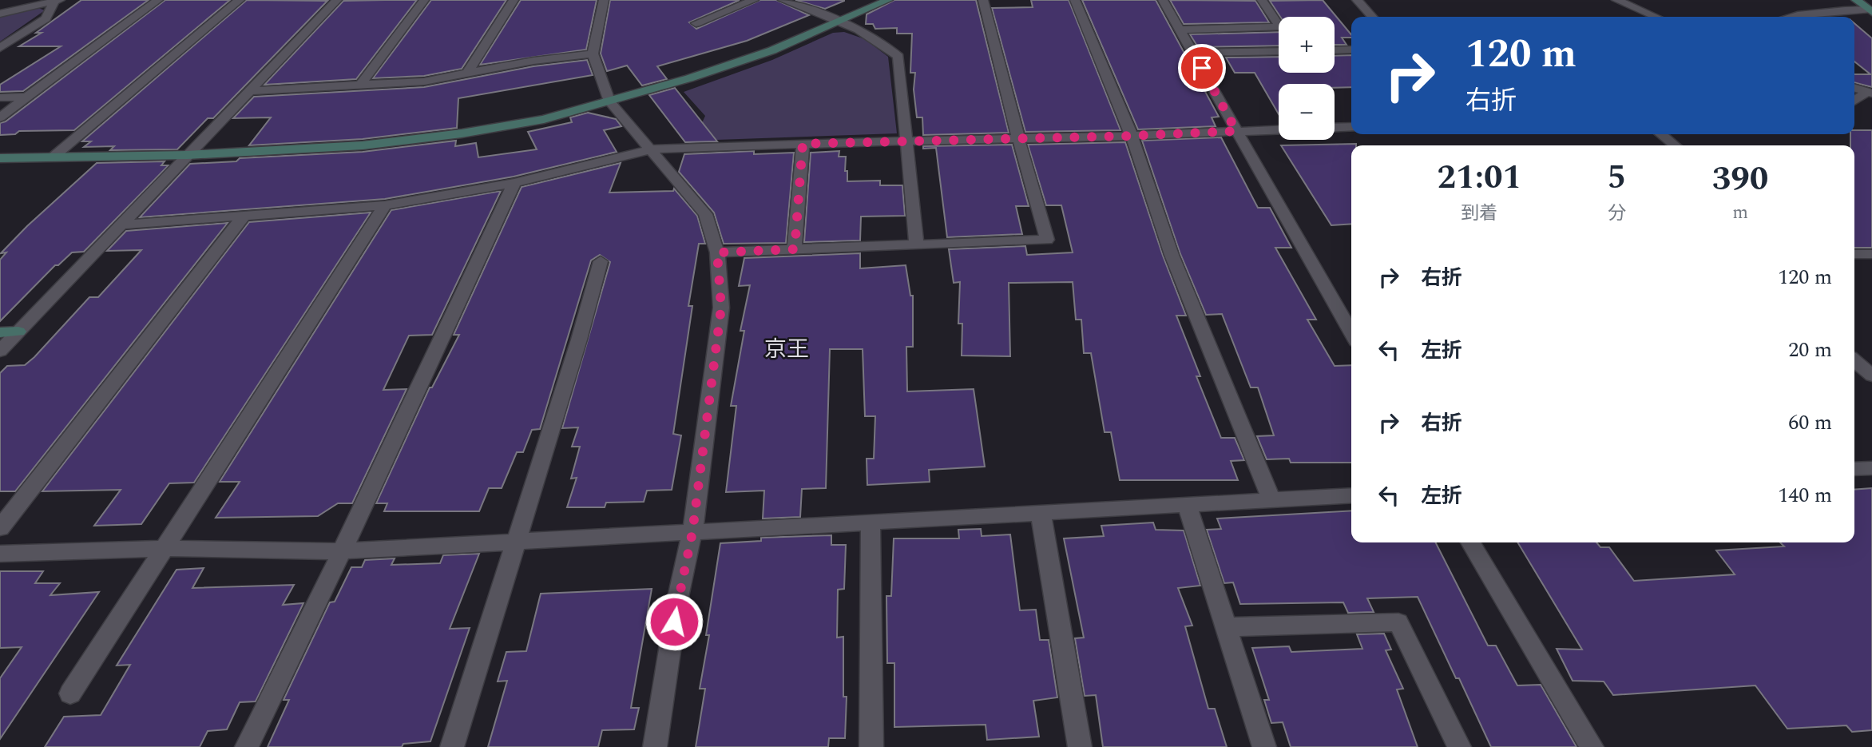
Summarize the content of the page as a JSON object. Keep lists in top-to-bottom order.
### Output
{
  "districts": ["京王"],
  "page": {
    "map_buttons": ["+", "−"],
    "turn": ["120 m", "右折"],
    "eta": [
      "21:01",
      "到着",
      "5",
      "分",
      "390",
      "m"
    ],
    "list": [
      {
        "name": "右折",
        "value": "120 m"
      },
      {
        "name": "左折",
        "value": "20 m"
      },
      {
        "name": "右折",
        "value": "60 m"
      },
      {
        "name": "左折",
        "value": "140 m"
      }
    ]
  }
}
